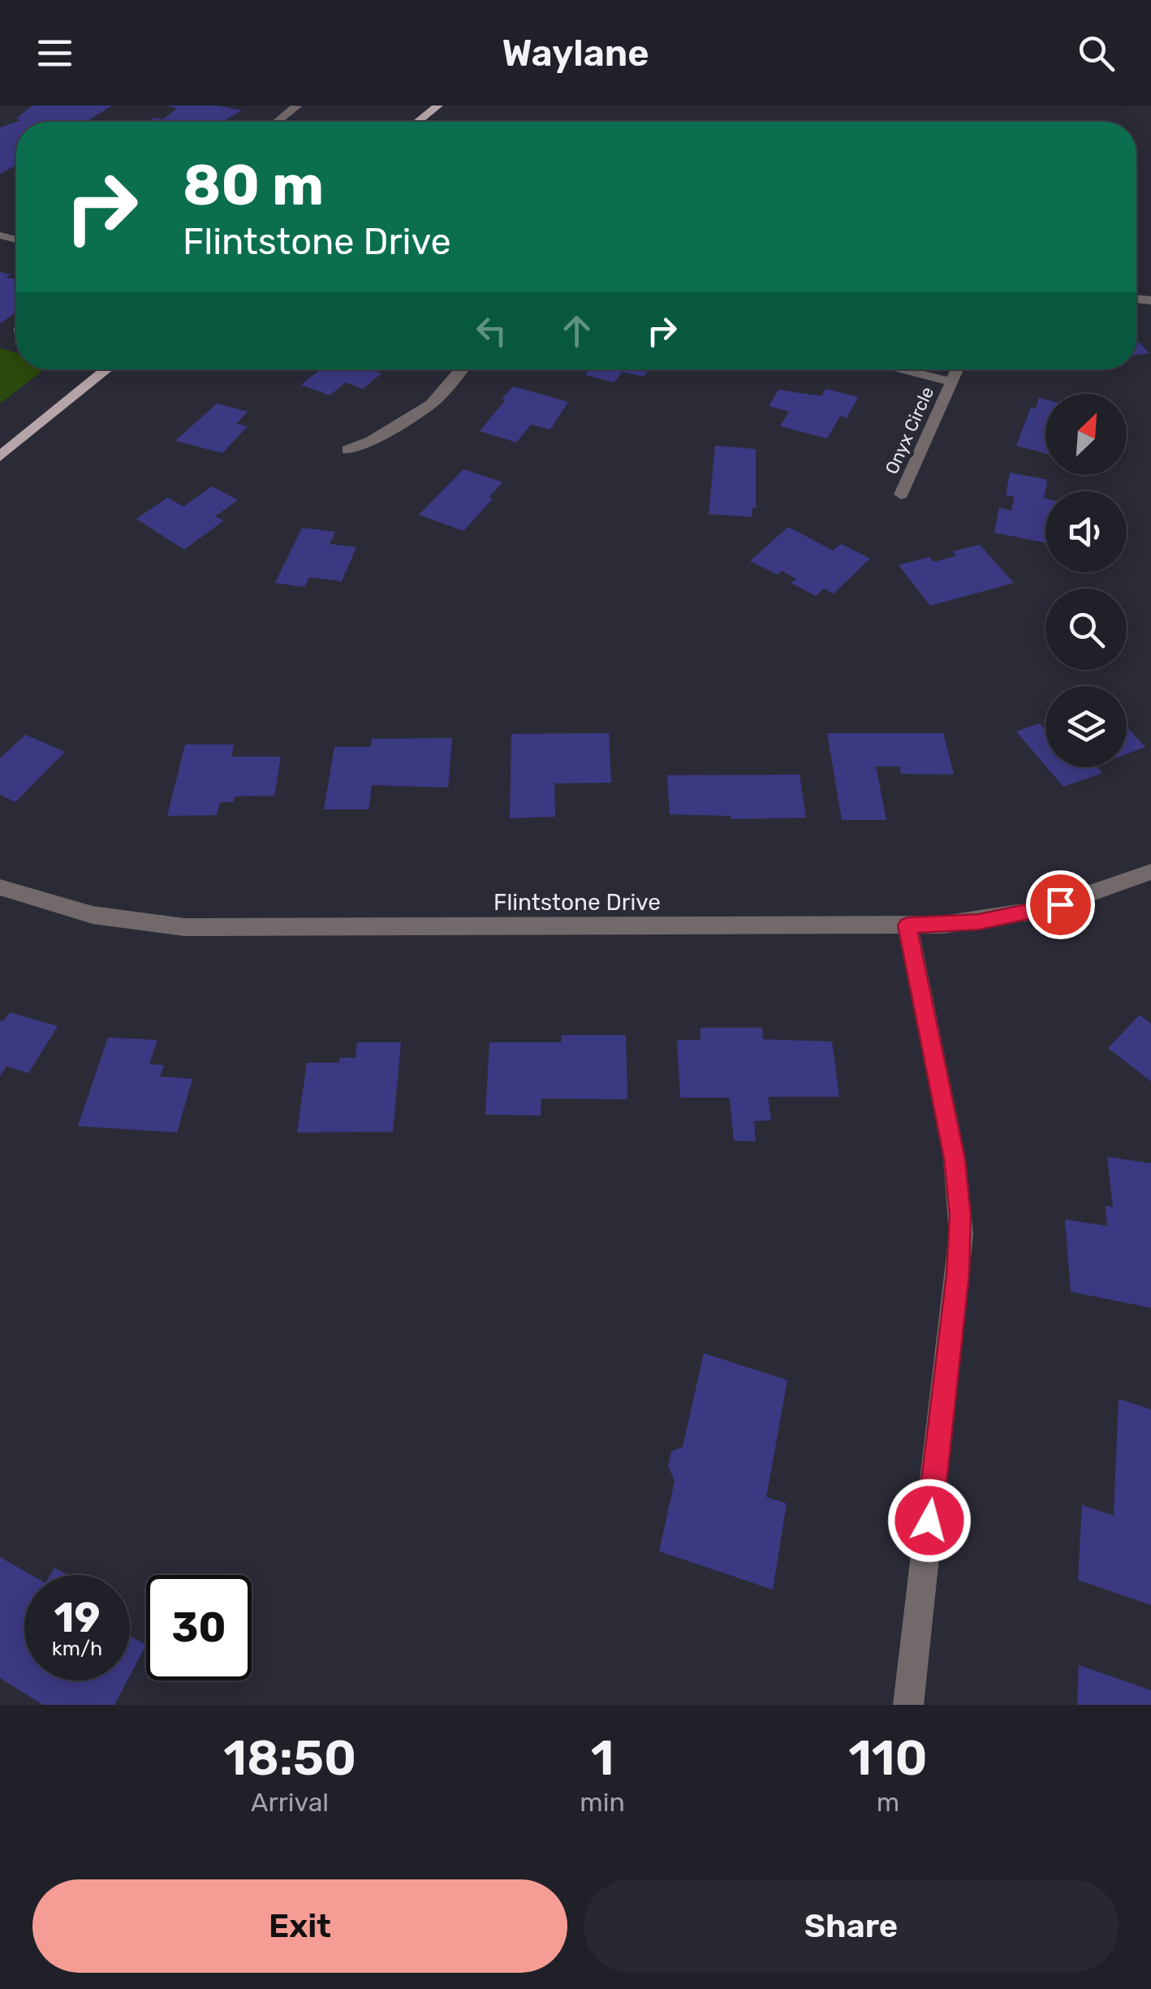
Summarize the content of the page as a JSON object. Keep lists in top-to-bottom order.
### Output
{
  "streets": {
    "street": ["Onyx Circle", "Flintstone Drive"]
  },
  "north": "top right",
  "page": {
    "header": "Waylane",
    "turn": ["80 m", "Flintstone Drive"],
    "speed": "19 km/h",
    "limit": "30",
    "eta": [
      "18:50",
      "Arrival",
      "1",
      "min",
      "110",
      "m"
    ],
    "buttons": ["Exit", "Share"]
  }
}
